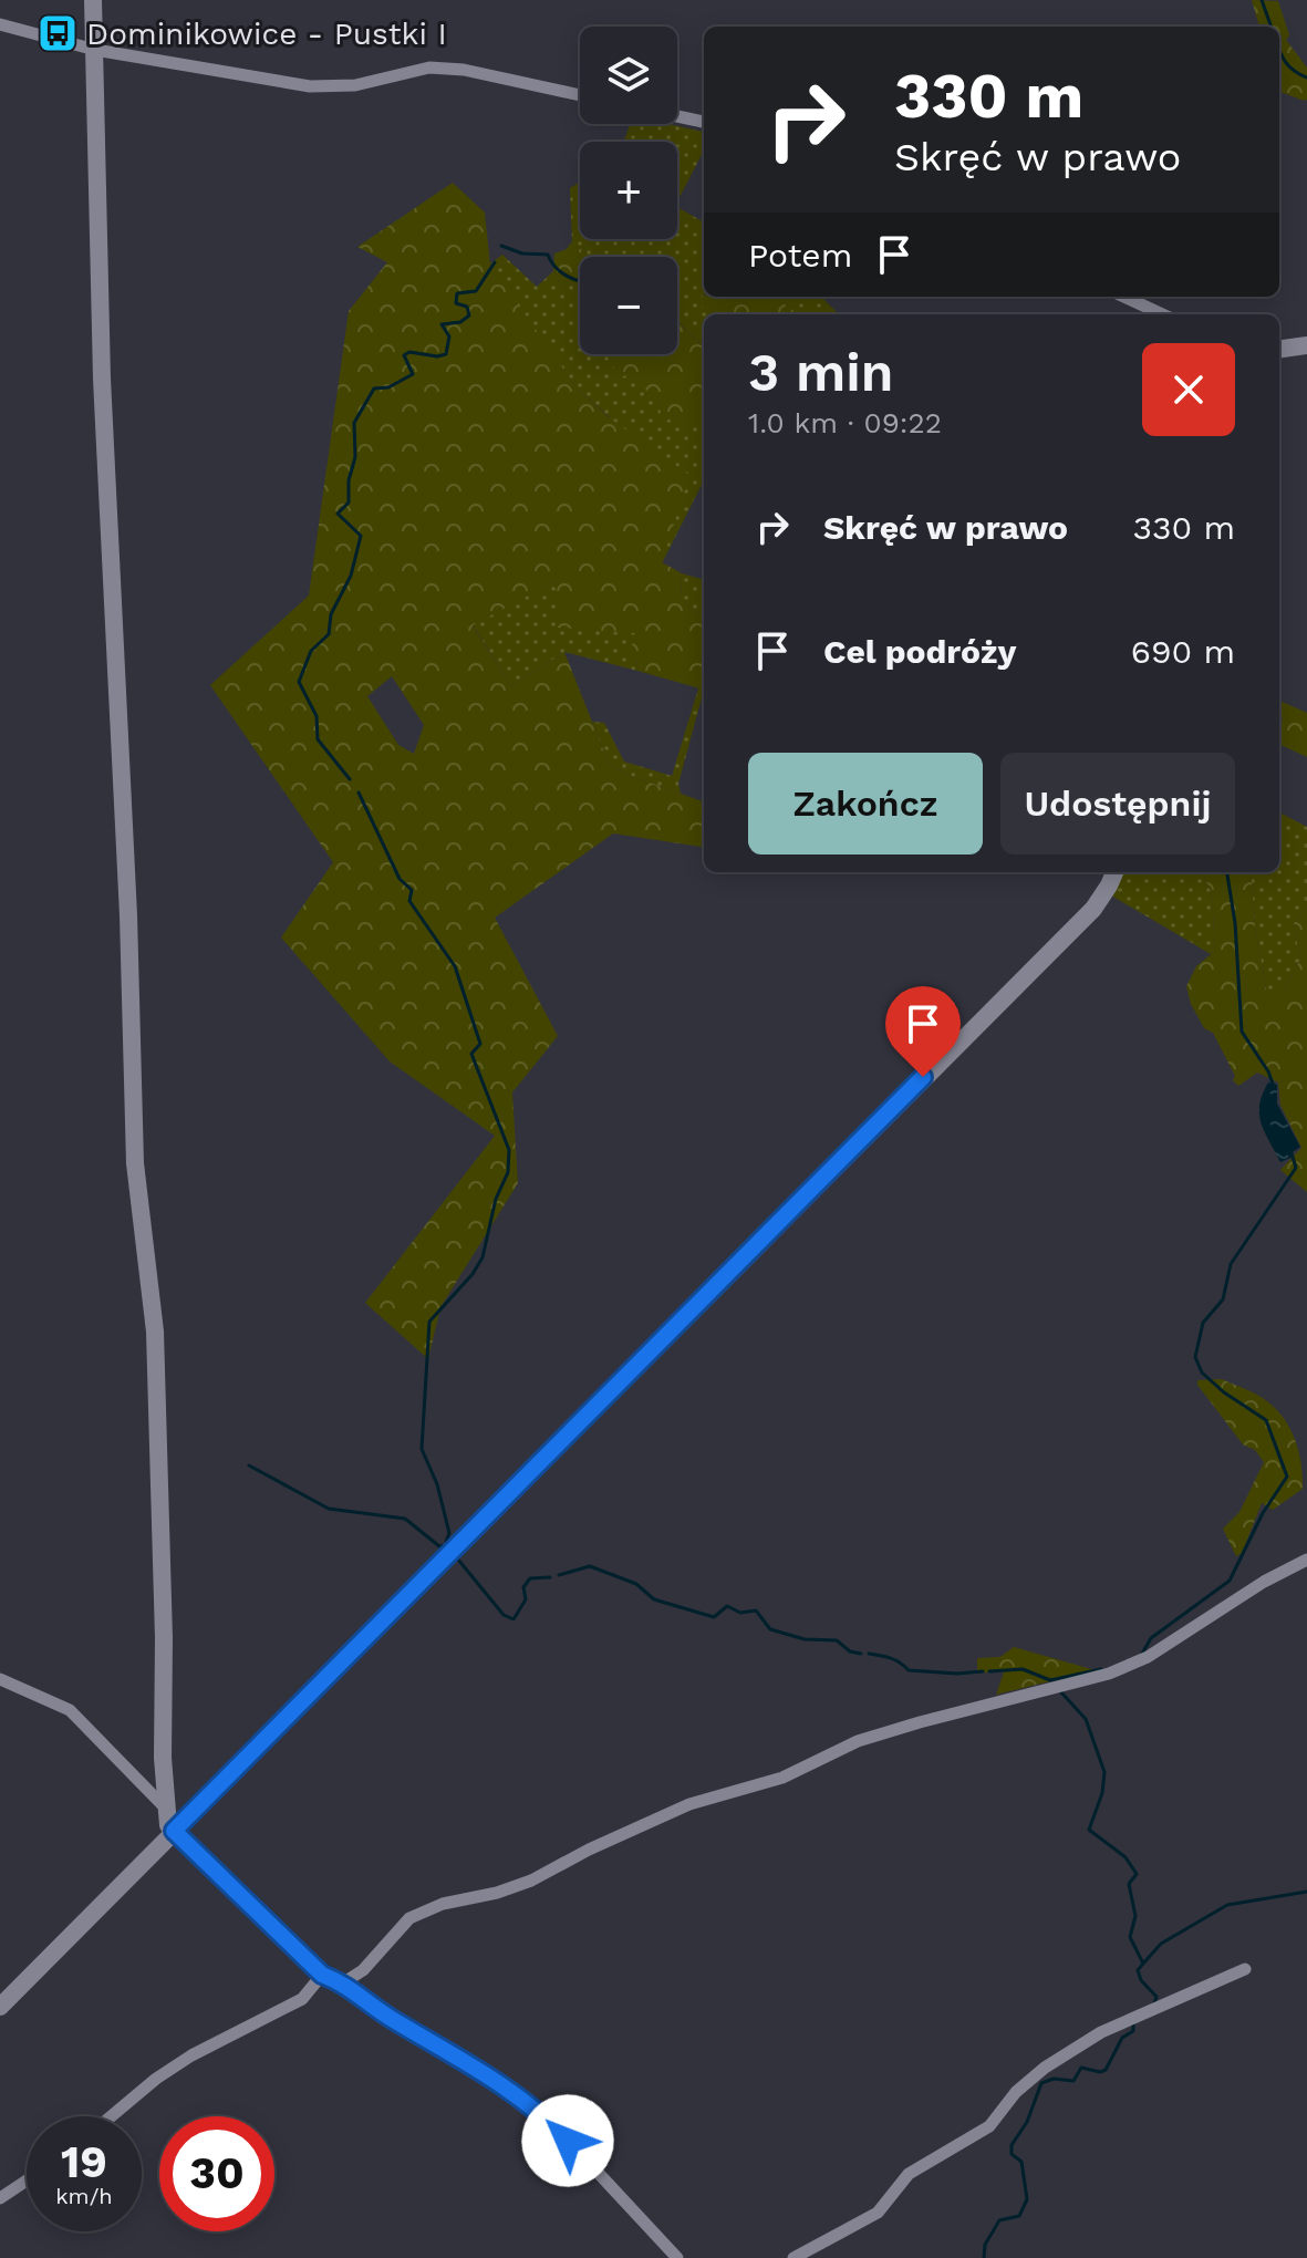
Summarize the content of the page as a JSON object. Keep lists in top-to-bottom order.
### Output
{
  "places": {
    "bus stop": ["Dominikowice - Pustki I"]
  },
  "page": {
    "map_buttons": ["+", "−"],
    "turn": ["330 m", "Skręć w prawo"],
    "then": "Potem",
    "heading": ["3 min", "1.0 km · 09:22"],
    "list": [
      {
        "name": "Skręć w prawo",
        "value": "330 m"
      },
      {
        "name": "Cel podróży",
        "value": "690 m"
      }
    ],
    "buttons": ["Zakończ", "Udostępnij"],
    "speed": "19 km/h",
    "limit": "30"
  }
}
